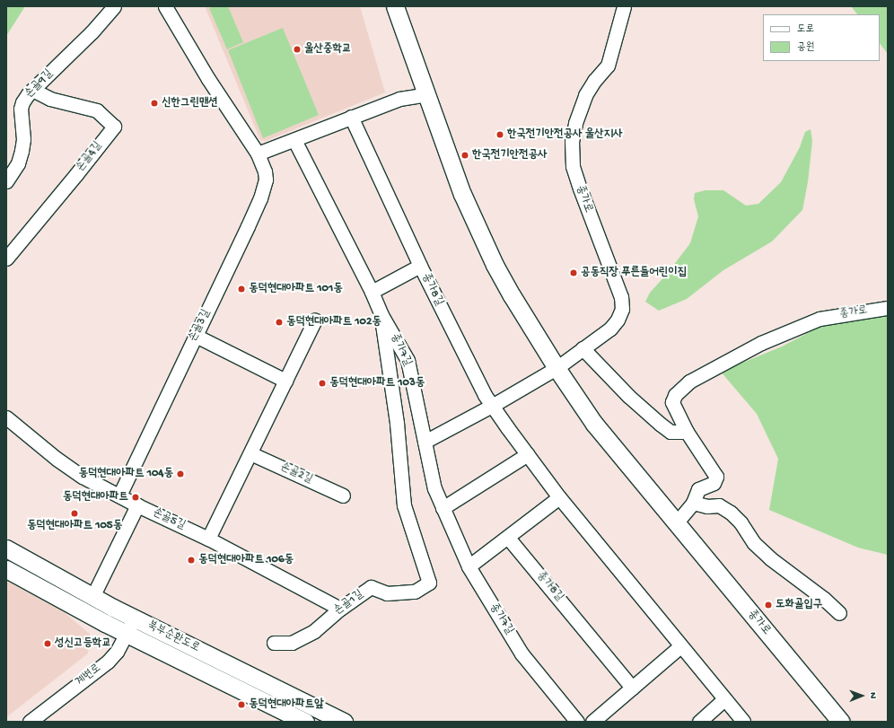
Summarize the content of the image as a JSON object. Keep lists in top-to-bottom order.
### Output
{
  "streets": {
    "main road": ["종가로", "북부순환도로"],
    "street": [
      "손골9길",
      "손골4길",
      "종가8길",
      "손골3길",
      "종가7길",
      "손골2길",
      "손골5길",
      "손골1길",
      "계변로"
    ]
  },
  "crossings": [
    ["손골9길", "손골4길"],
    ["손골3길", "손골5길"],
    ["종가7길", "손골1길"],
    ["손골5길", "손골1길"],
    ["북부순환도로", "계변로"]
  ],
  "places": [
    "울산중학교",
    "신한그린맨션",
    "한국전기안전공사 울산지사",
    "한국전기안전공사",
    "공동직장 푸른들어린이집",
    "동덕현대아파트 101동",
    "동덕현대아파트 102동",
    "동덕현대아파트 103동",
    "동덕현대아파트 104동",
    "동덕현대아파트",
    "동덕현대아파트 105동",
    "동덕현대아파트 106동",
    "도화골입구",
    "성신고등학교",
    "동덕현대아파트앞"
  ],
  "legend": ["도로", "공원"],
  "north": "right"
}
